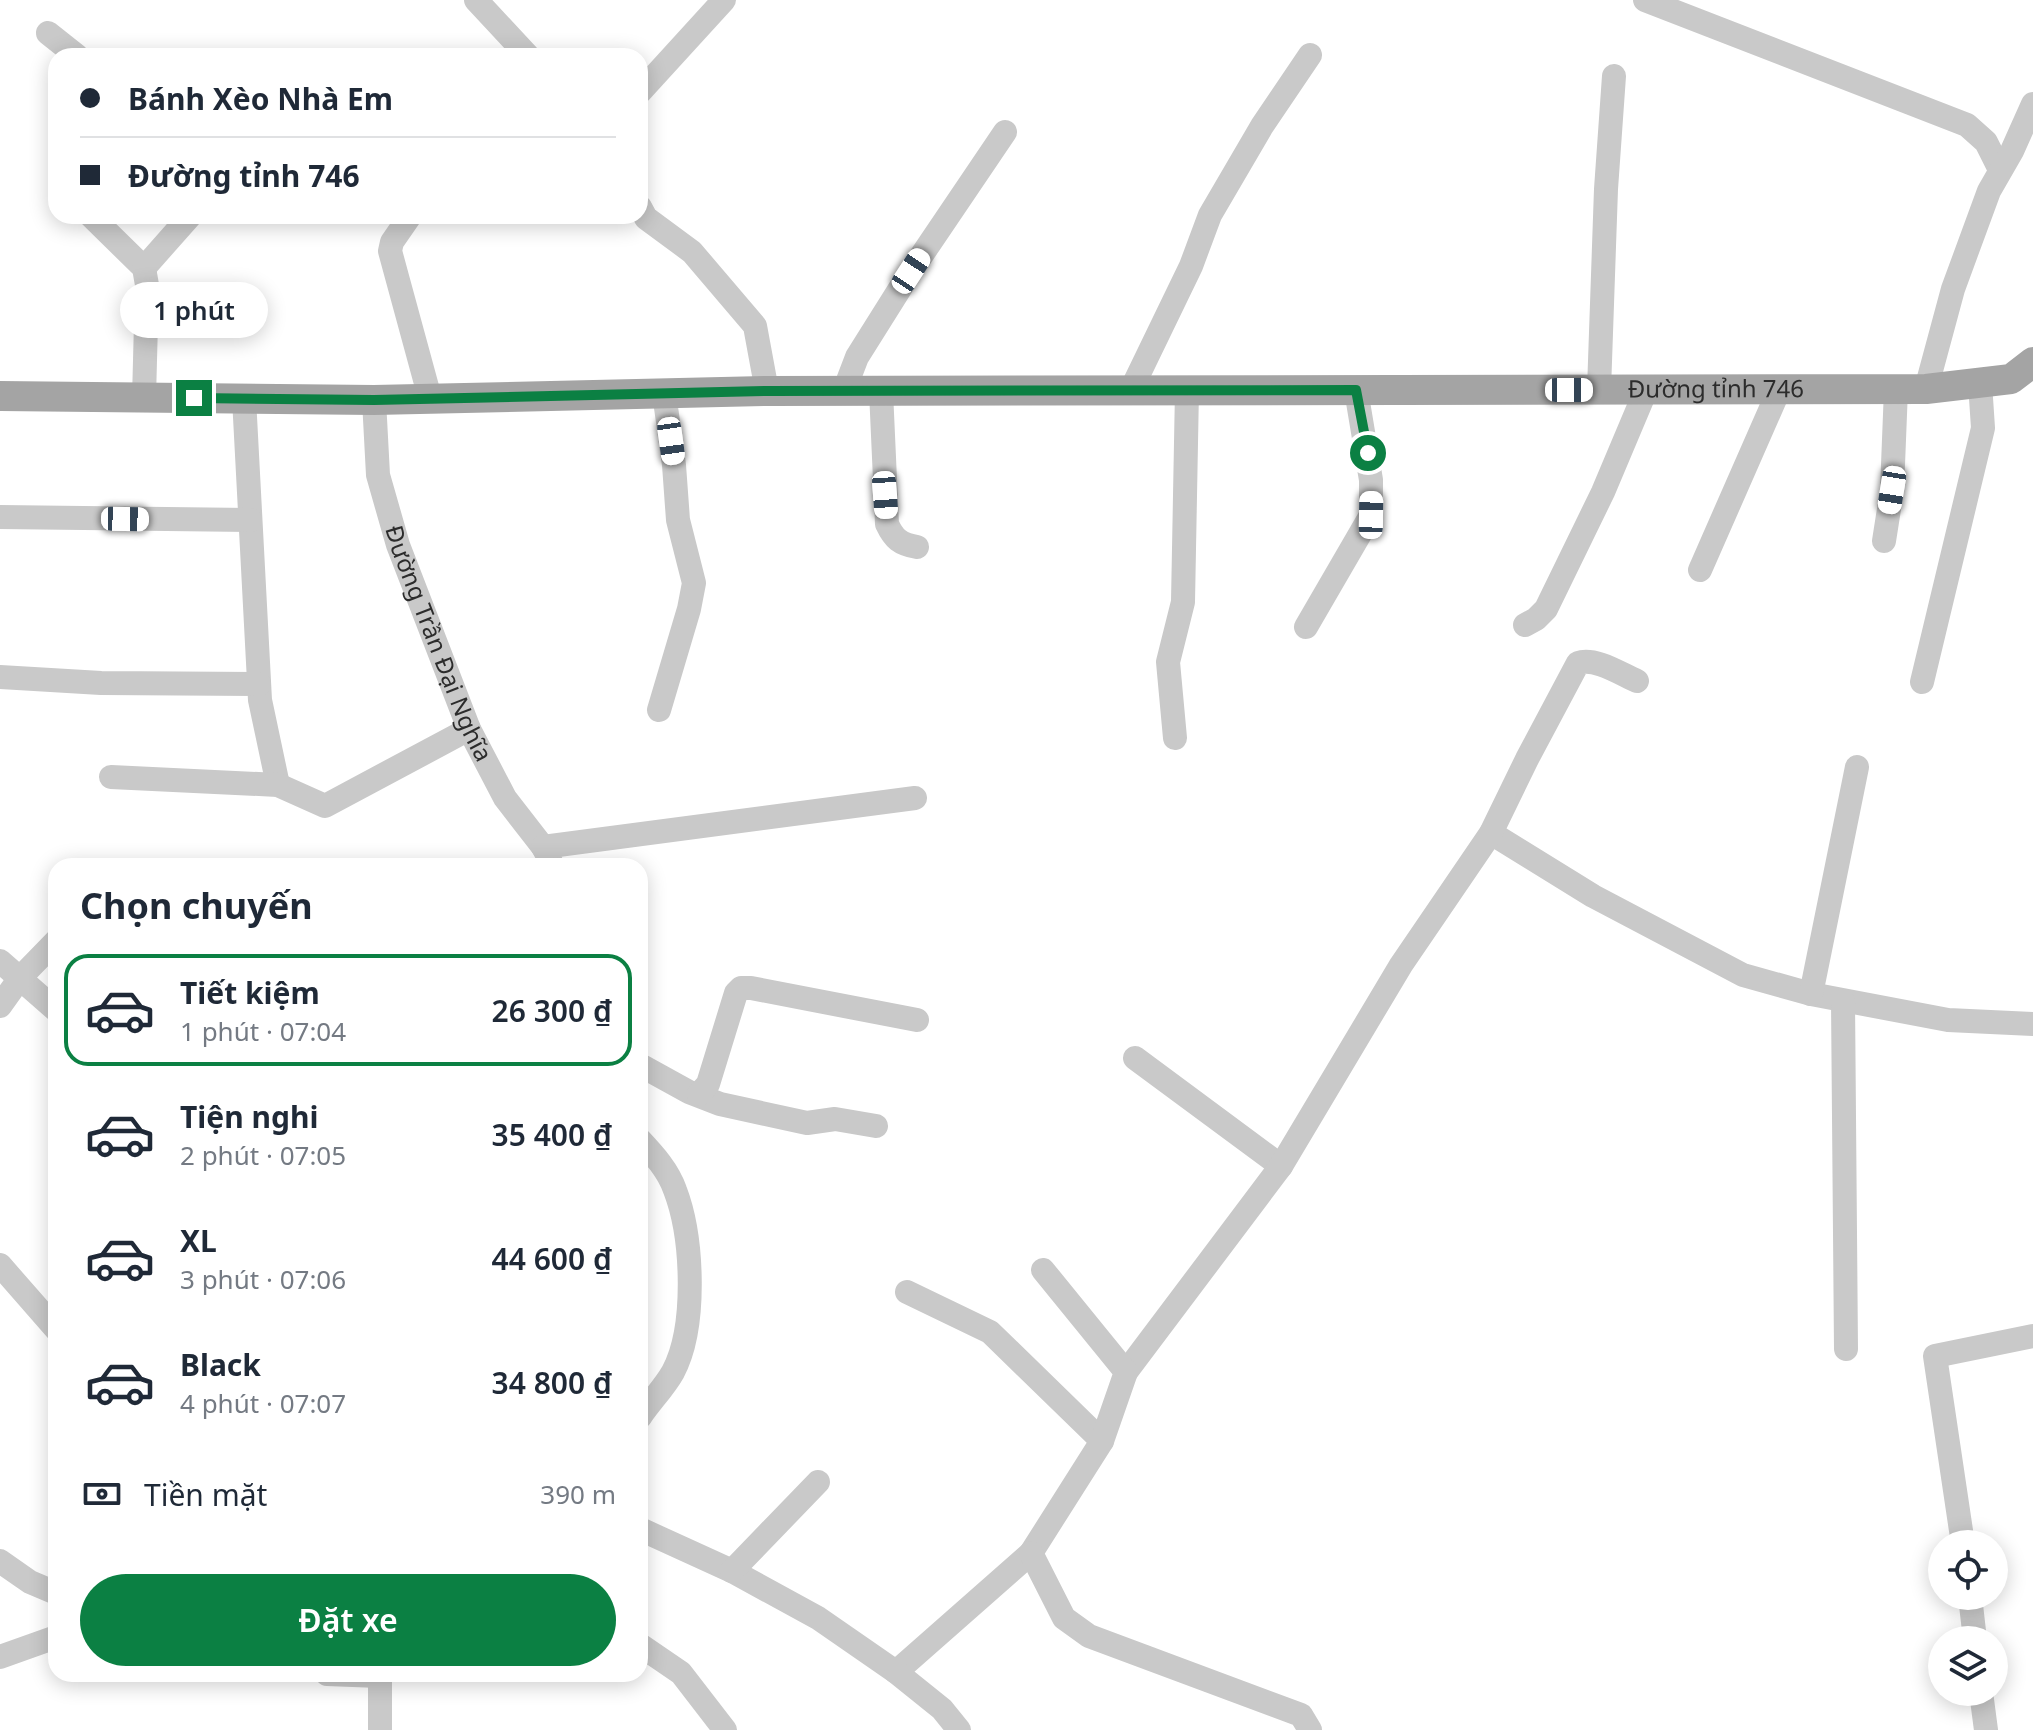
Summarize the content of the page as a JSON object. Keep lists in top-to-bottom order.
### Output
{
  "streets": {
    "main road": ["Đường tỉnh 746"],
    "street": ["Đường Trần Đại Nghĩa"]
  },
  "crossings": [
    ["Đường tỉnh 746", "Đường Trần Đại Nghĩa"]
  ],
  "page": {
    "banner": ["Bánh Xèo Nhà Em", "Đường tỉnh 746"],
    "bubble": "1 phút",
    "heading": "Chọn chuyến",
    "list": [
      {
        "name": "Tiết kiệm",
        "note": "1 phút · 07:04",
        "value": "26 300 ₫"
      },
      {
        "name": "Tiện nghi",
        "note": "2 phút · 07:05",
        "value": "35 400 ₫"
      },
      {
        "name": "XL",
        "note": "3 phút · 07:06",
        "value": "44 600 ₫"
      },
      {
        "name": "Black",
        "note": "4 phút · 07:07",
        "value": "34 800 ₫"
      }
    ],
    "pay": ["Tiền mặt", "390 m"],
    "buttons": "Đặt xe"
  }
}
